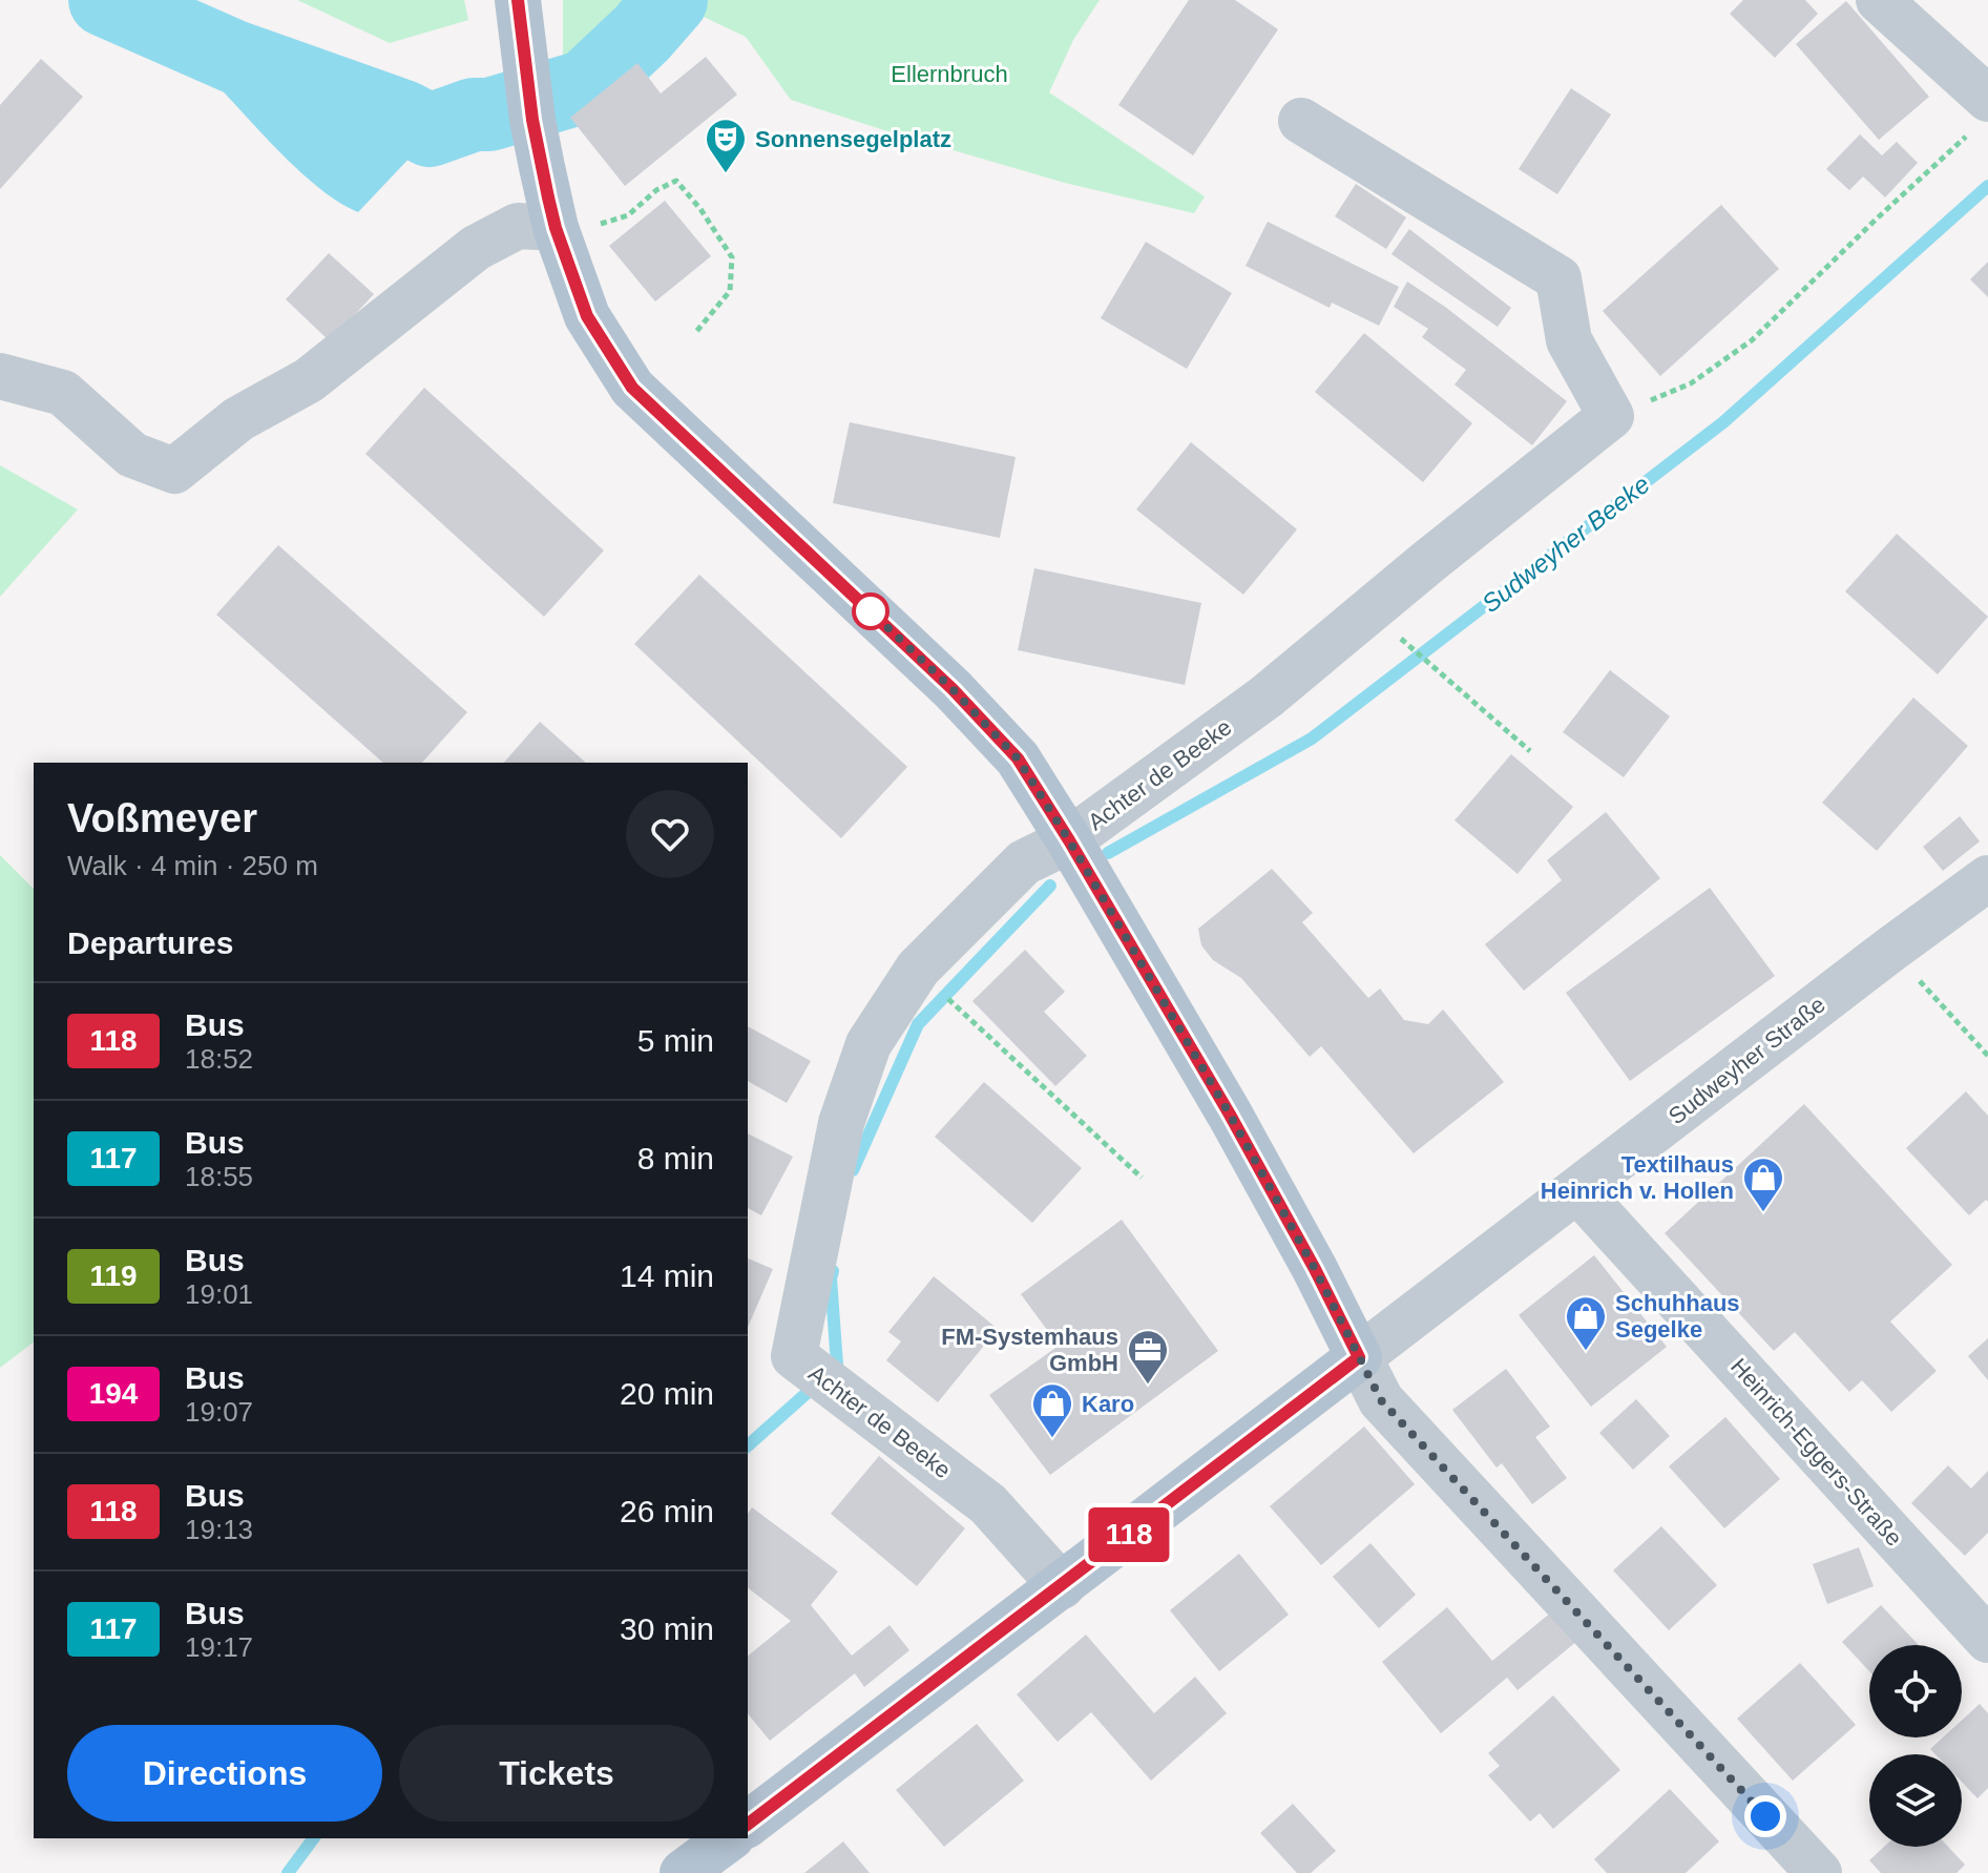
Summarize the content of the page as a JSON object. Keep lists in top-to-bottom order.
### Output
{
  "streets": {
    "main road": ["Sudweyher Straße"],
    "street": ["Achter de Beeke", "Heinrich-Eggers-Straße"]
  },
  "crossings": [
    ["Achter de Beeke", "Sudweyher Straße"],
    ["Sudweyher Straße", "Heinrich-Eggers-Straße"]
  ],
  "water": ["Sudweyher Beeke"],
  "parks": ["Ellernbruch"],
  "places": {
    "theatre": ["Sonnensegelplatz"],
    "shop": ["Textilhaus Heinrich v. Hollen", "Schuhhaus Segelke", "Karo"],
    "office": ["FM-Systemhaus GmbH"]
  },
  "lines": ["bus line 118"],
  "page": {
    "on_map": "118",
    "heading": [
      ["Voßmeyer", "Walk · 4 min · 250 m"],
      "Departures"
    ],
    "list": [
      {
        "mark": "118",
        "name": "Bus",
        "note": "18:52",
        "value": "5 min"
      },
      {
        "mark": "117",
        "name": "Bus",
        "note": "18:55",
        "value": "8 min"
      },
      {
        "mark": "119",
        "name": "Bus",
        "note": "19:01",
        "value": "14 min"
      },
      {
        "mark": "194",
        "name": "Bus",
        "note": "19:07",
        "value": "20 min"
      },
      {
        "mark": "118",
        "name": "Bus",
        "note": "19:13",
        "value": "26 min"
      },
      {
        "mark": "117",
        "name": "Bus",
        "note": "19:17",
        "value": "30 min"
      }
    ],
    "buttons": ["Directions", "Tickets"]
  }
}
